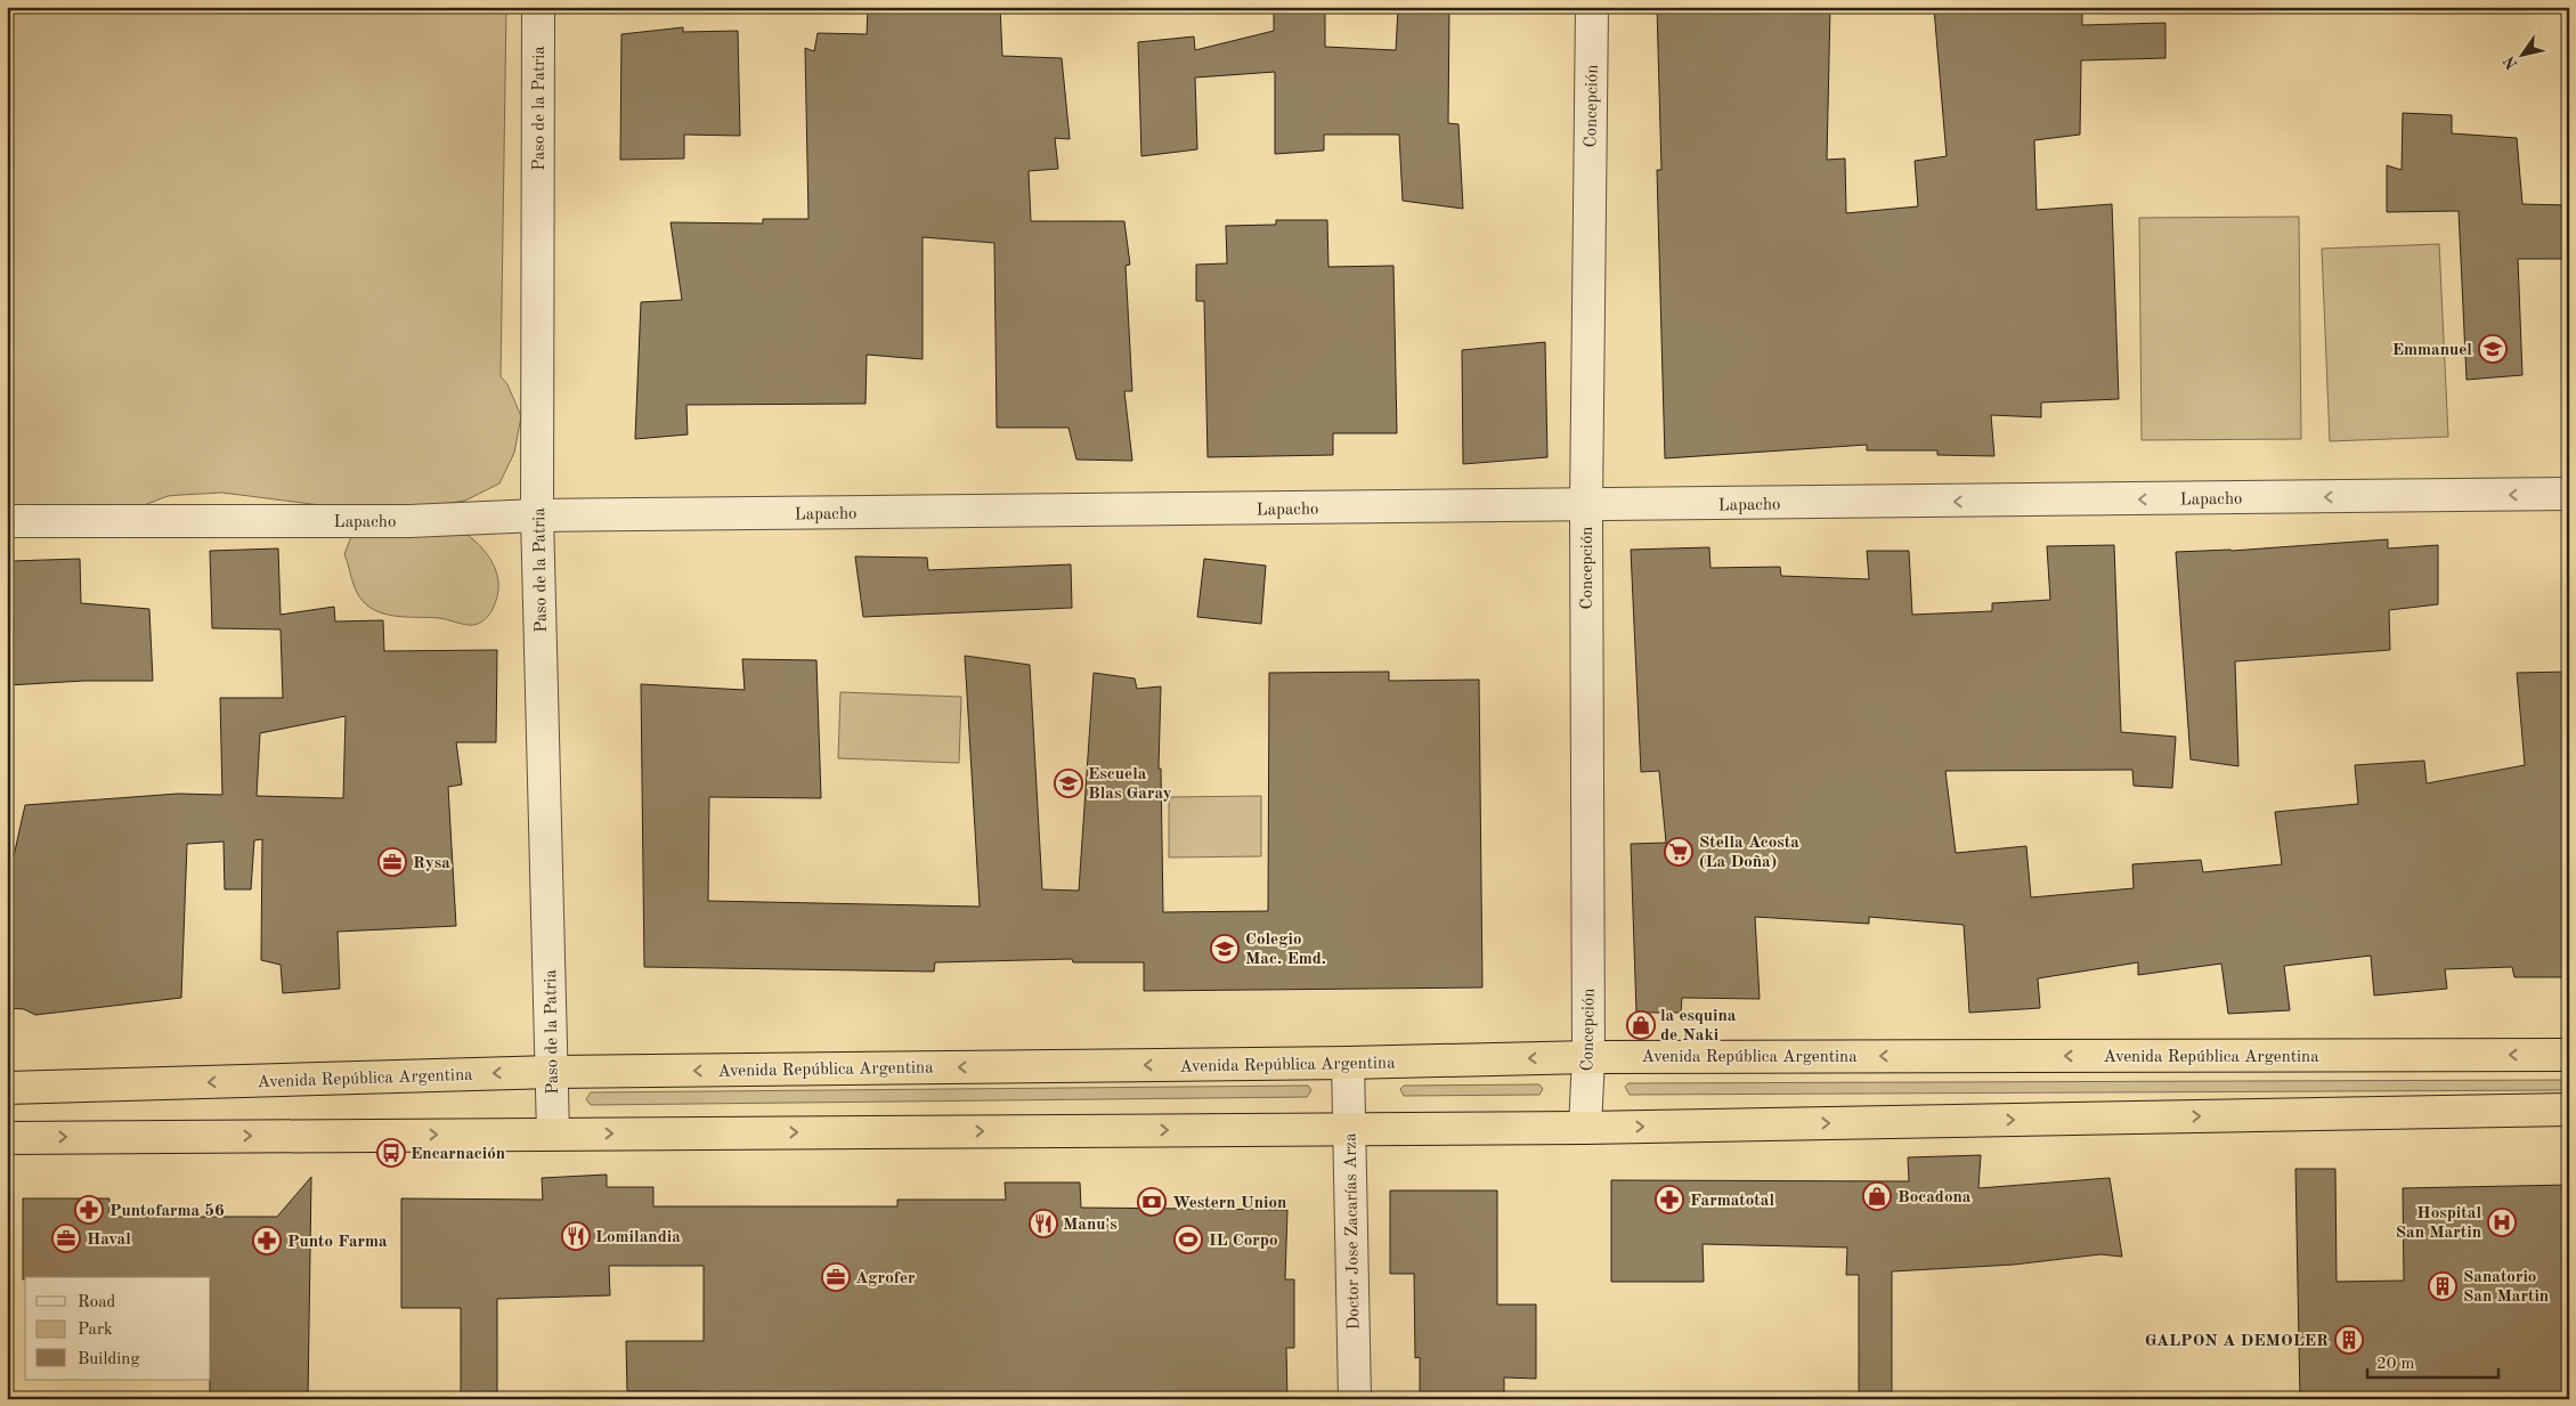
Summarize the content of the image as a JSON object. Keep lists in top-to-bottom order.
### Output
{
  "streets": {
    "highway": ["Avenida República Argentina"],
    "street": [
      "Concepción",
      "Paso de la Patria",
      "Lapacho",
      "Doctor Jose Zacarías Arza"
    ]
  },
  "crossings": [
    ["Concepción", "Lapacho"],
    ["Concepción", "Avenida República Argentina"],
    ["Paso de la Patria", "Lapacho"],
    ["Paso de la Patria", "Avenida República Argentina"],
    ["Avenida República Argentina", "Doctor Jose Zacarías Arza"]
  ],
  "one_way": ["Lapacho"],
  "places": {
    "school or university": ["Emmanuel", "Escuela Blas Garay", "Colegio Mac. Emd."],
    "supermarket": ["Stella Acosta (La Doña)"],
    "office": ["Rysa", "Haval", "Agrofer"],
    "shop": ["la esquina de Naki", "Bocadona"],
    "bus stop": ["Encarnación"],
    "pharmacy": ["Farmatotal", "Puntofarma 56", "Punto Farma"],
    "bank": ["Western Union"],
    "hospital": ["Hospital San Martin"],
    "restaurant": ["Manu's", "Lomilandia"],
    "sports": ["IL Corpo"],
    "building": ["Sanatorio San Martin", "GALPON A DEMOLER"]
  },
  "legend": ["Road", "Park", "Building"],
  "scale_bar": "20 m",
  "north": "bottom left"
}
